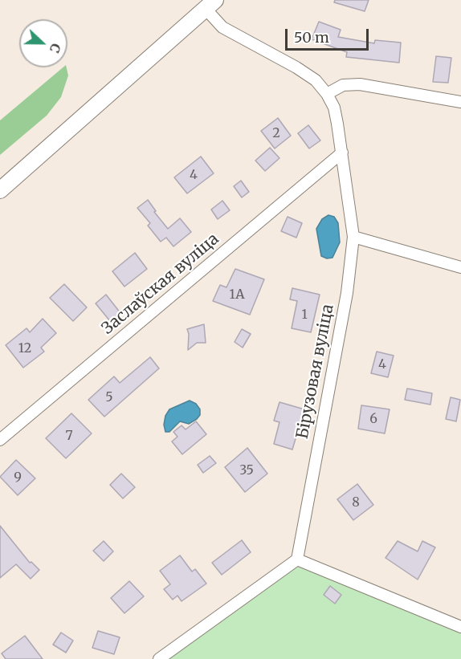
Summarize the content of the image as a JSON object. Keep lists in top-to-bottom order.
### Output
{
  "streets": {
    "street": ["Заслаўская вуліца", "Бірузовая вуліца"]
  },
  "crossings": [
    ["Заслаўская вуліца", "Бірузовая вуліца"]
  ],
  "house_numbers": [
    "2",
    "4",
    "1А",
    "1",
    "12",
    "4",
    "5",
    "6",
    "7",
    "35",
    "9",
    "8"
  ],
  "scale_bar": "50 m",
  "north": "right"
}
